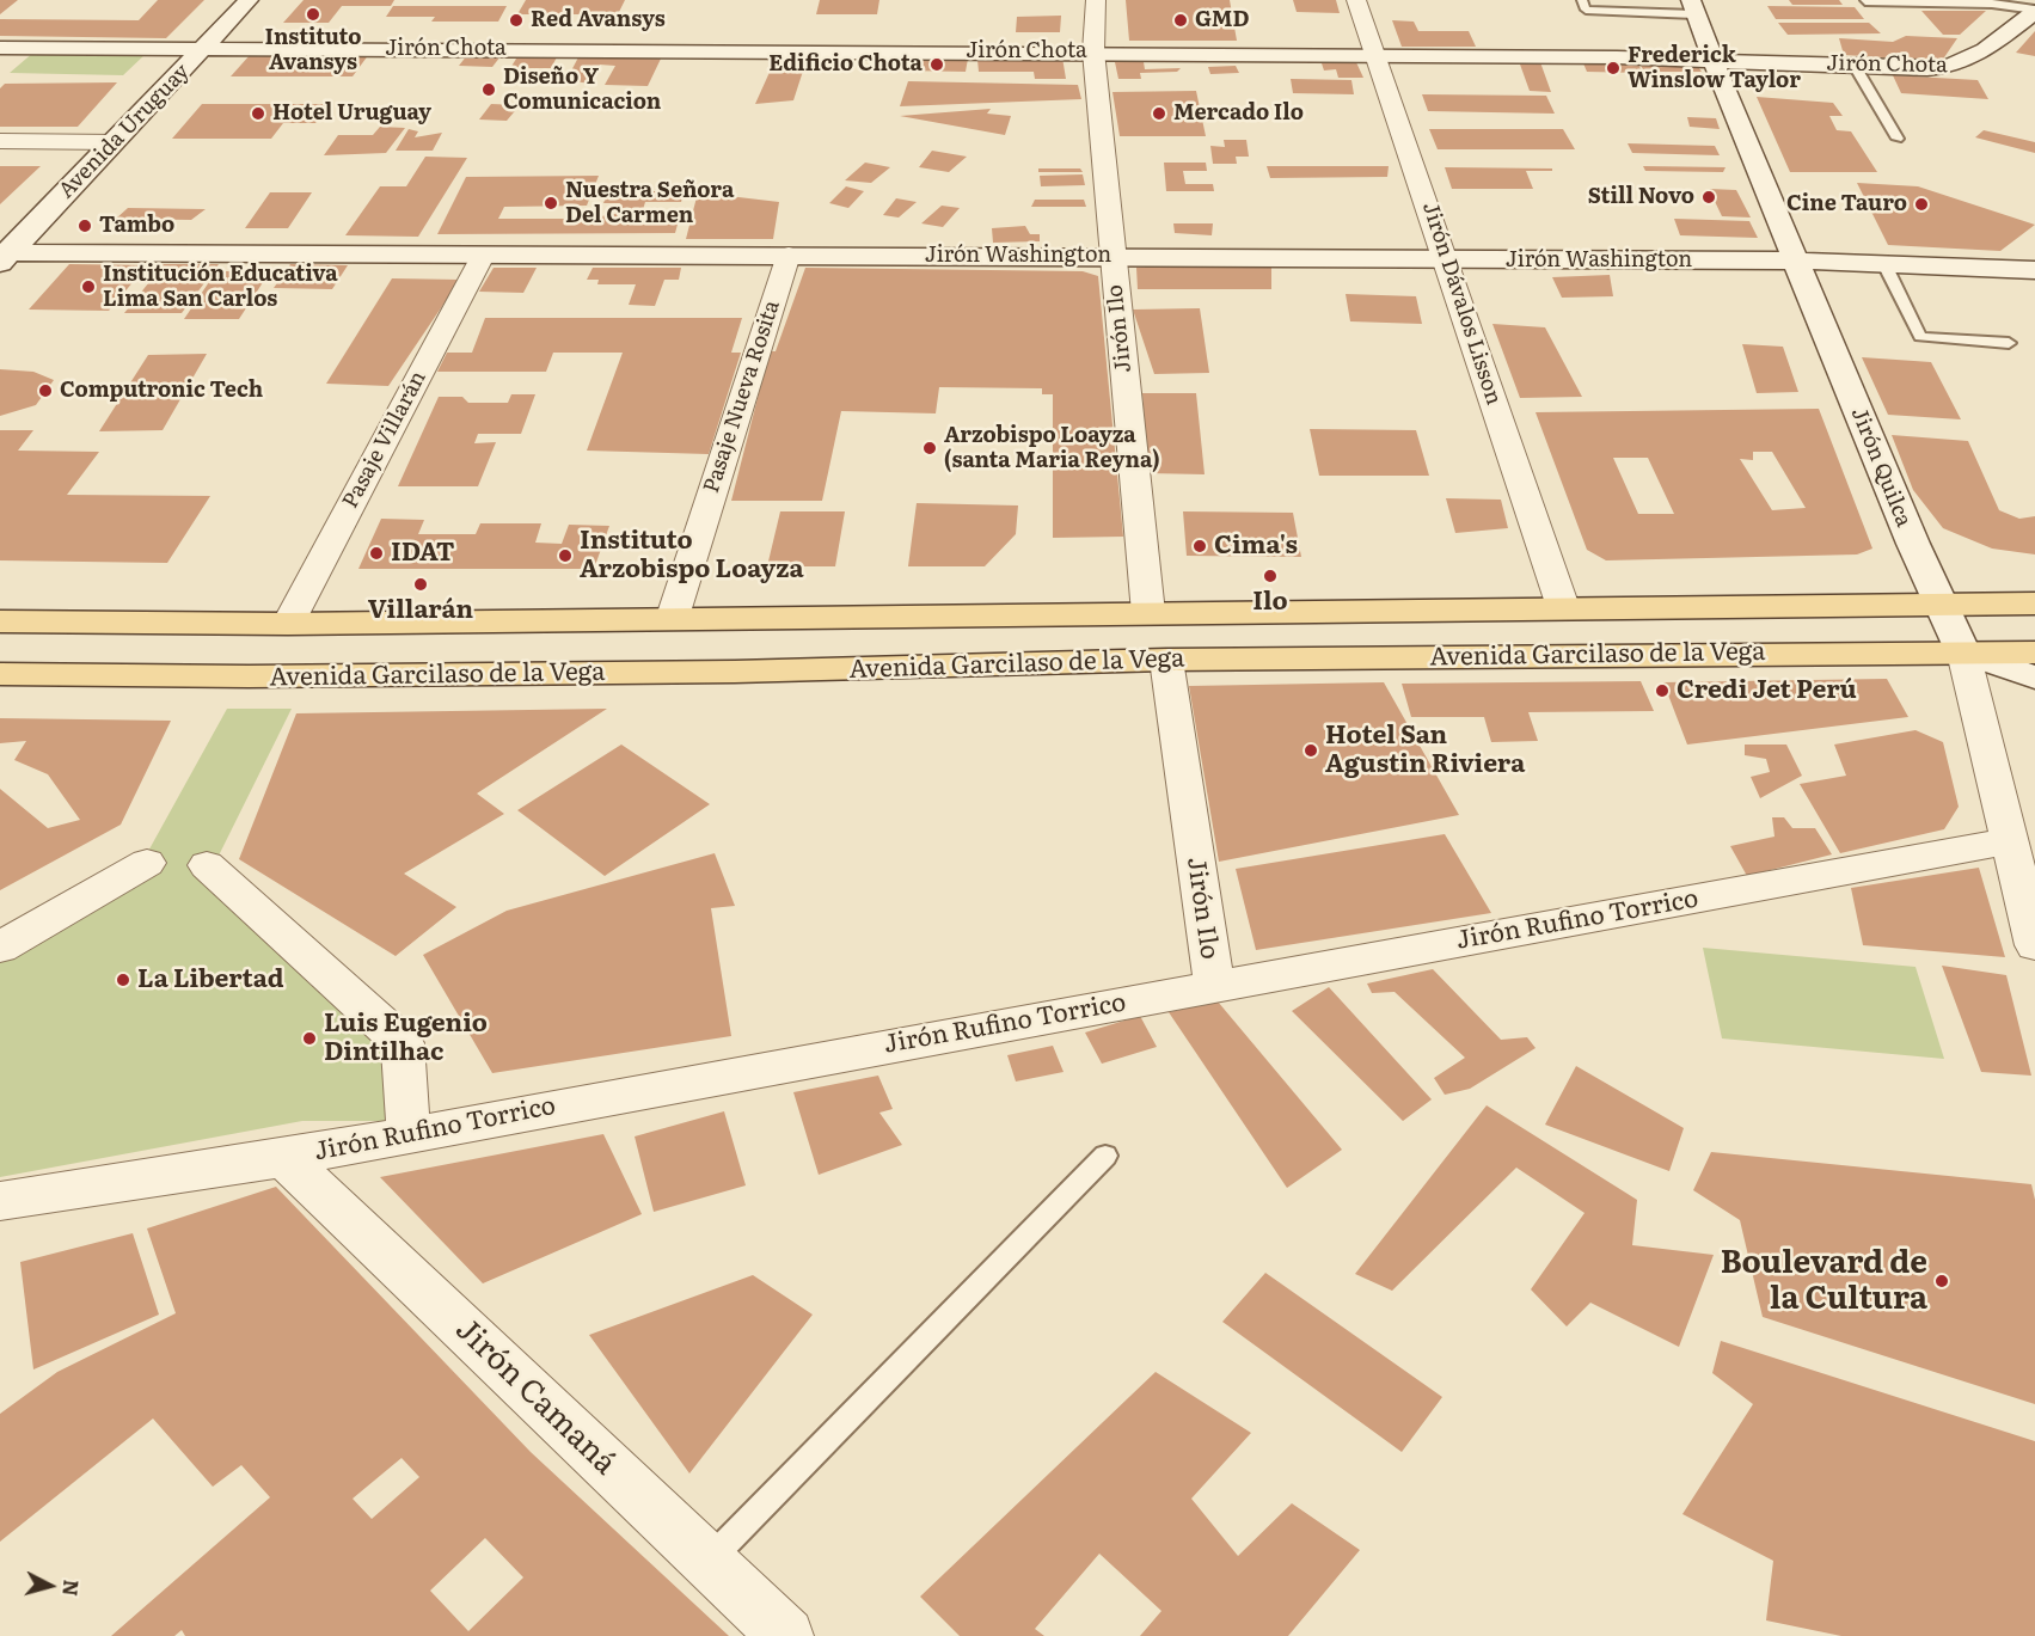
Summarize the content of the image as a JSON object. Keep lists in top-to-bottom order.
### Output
{
  "streets": {
    "main road": ["Avenida Garcilaso de la Vega"],
    "street": [
      "Jirón Chota",
      "Avenida Uruguay",
      "Jirón Washington",
      "Jirón Dávalos Lisson",
      "Jirón Ilo",
      "Pasaje Nueva Rosita",
      "Pasaje Villarán",
      "Jirón Quilca",
      "Jirón Rufino Torrico",
      "Jirón Camaná"
    ]
  },
  "crossings": [
    ["Jirón Chota", "Avenida Uruguay"],
    ["Jirón Chota", "Jirón Dávalos Lisson"],
    ["Jirón Chota", "Jirón Ilo"],
    ["Jirón Chota", "Jirón Quilca"],
    ["Avenida Uruguay", "Jirón Washington"],
    ["Jirón Washington", "Jirón Dávalos Lisson"],
    ["Jirón Washington", "Jirón Ilo"],
    ["Jirón Washington", "Pasaje Nueva Rosita"],
    ["Jirón Washington", "Pasaje Villarán"],
    ["Jirón Washington", "Jirón Quilca"],
    ["Jirón Dávalos Lisson", "Avenida Garcilaso de la Vega"],
    ["Jirón Ilo", "Avenida Garcilaso de la Vega"],
    ["Jirón Ilo", "Jirón Rufino Torrico"],
    ["Pasaje Nueva Rosita", "Avenida Garcilaso de la Vega"],
    ["Pasaje Villarán", "Avenida Garcilaso de la Vega"],
    ["Jirón Quilca", "Avenida Garcilaso de la Vega"],
    ["Jirón Quilca", "Jirón Rufino Torrico"],
    ["Jirón Rufino Torrico", "Jirón Camaná"]
  ],
  "places": [
    "Instituto Avansys",
    "Red Avansys",
    "GMD",
    "Edificio Chota",
    "Frederick Winslow Taylor",
    "Diseño Y Comunicacion",
    "Hotel Uruguay",
    "Mercado Ilo",
    "Still Novo",
    "Nuestra Señora Del Carmen",
    "Cine Tauro",
    "Tambo",
    "Institución Educativa Lima San Carlos",
    "Computronic Tech",
    "Arzobispo Loayza (santa Maria Reyna)",
    "Cima's",
    "IDAT",
    "Instituto Arzobispo Loayza",
    "Ilo",
    "Villarán",
    "Credi Jet Perú",
    "Hotel San Agustin Riviera",
    "La Libertad",
    "Luis Eugenio Dintilhac",
    "Boulevard de la Cultura"
  ],
  "north": "right"
}
